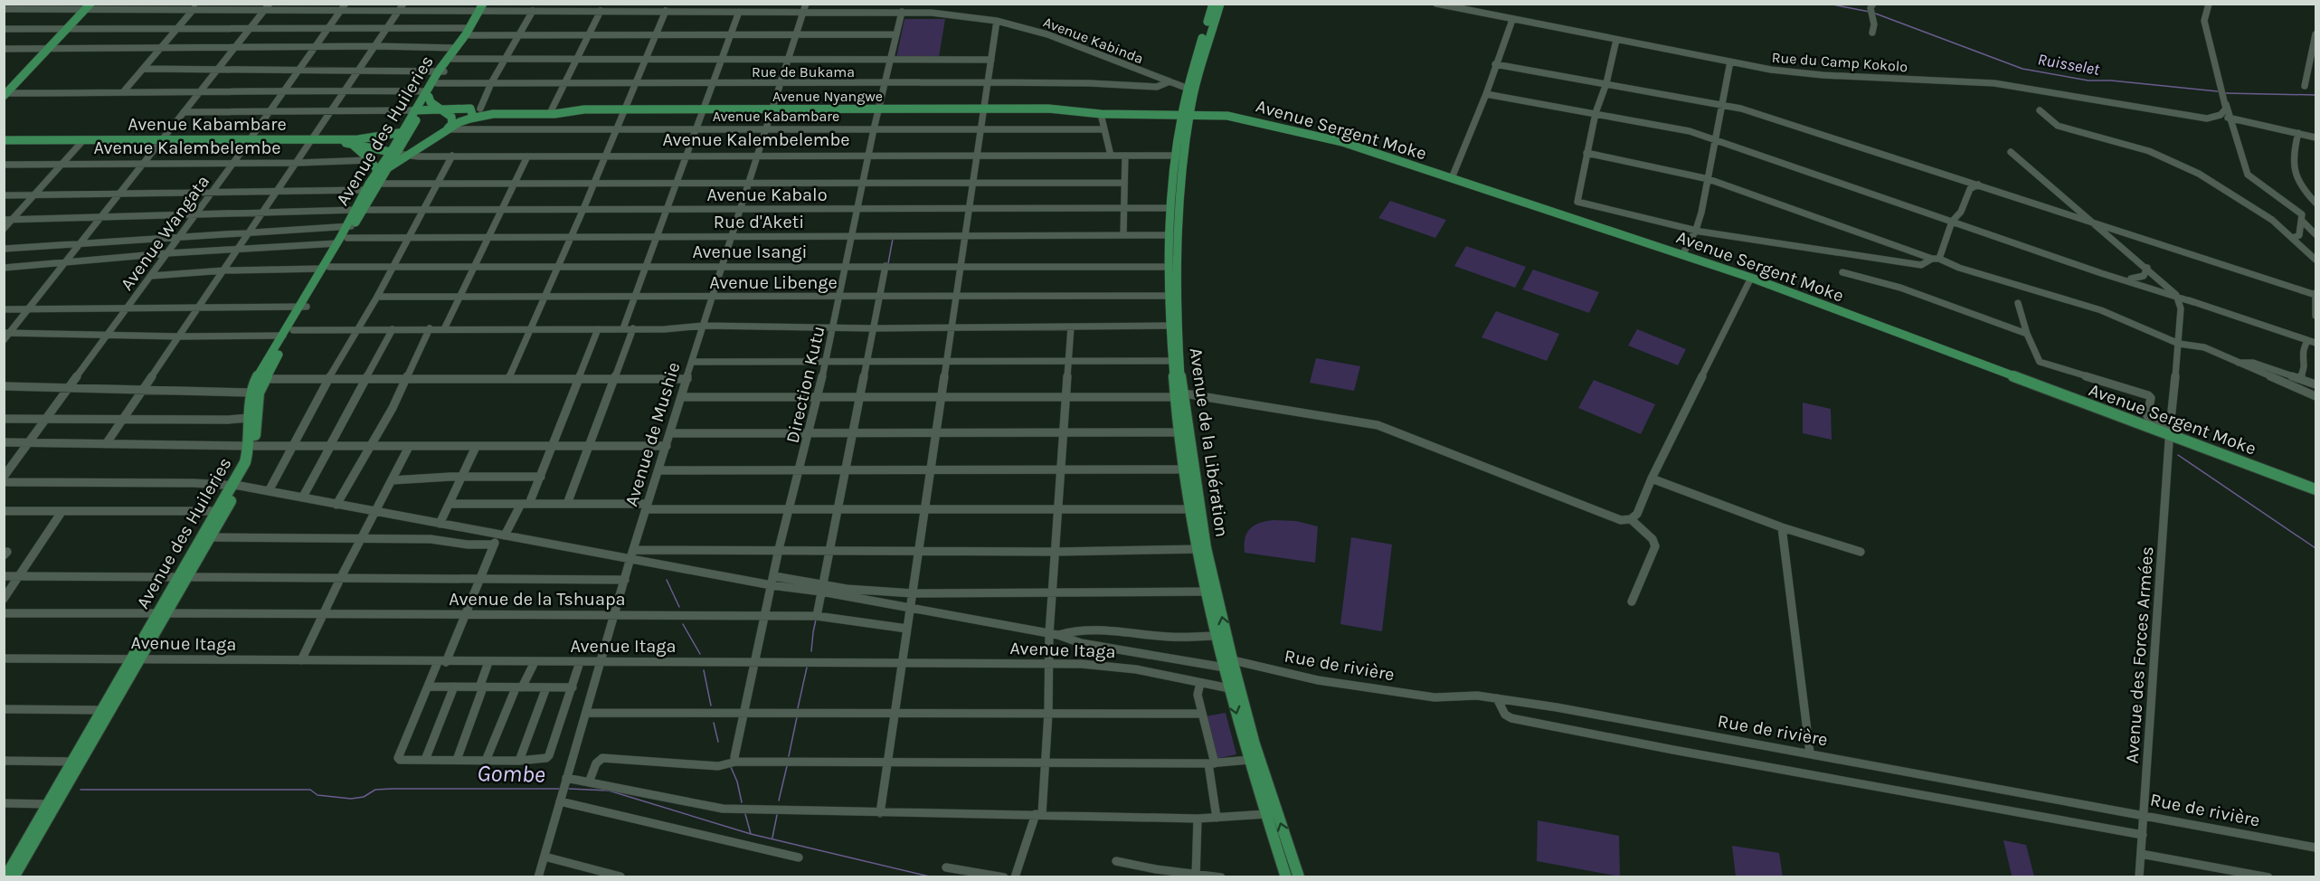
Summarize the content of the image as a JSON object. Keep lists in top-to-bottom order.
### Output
{
  "streets": {
    "main road": [
      "Avenue Nyangwe",
      "Avenue Kabambare",
      "Avenue Sergent Moke",
      "Avenue des Huileries",
      "Avenue Kalembelembe",
      "Avenue de la Libération"
    ],
    "street": [
      "Avenue Kabinda",
      "Rue du Camp Kokolo",
      "Rue de Bukama",
      "Avenue Kabalo",
      "Rue d'Aketi",
      "Avenue Wangata",
      "Avenue Isangi",
      "Avenue Libenge",
      "Direction Kutu",
      "Avenue de Mushie",
      "Avenue de la Tshuapa",
      "Avenue Itaga",
      "Avenue des Forces Armées",
      "Rue de rivière"
    ]
  },
  "crossings": [
    ["Avenue Kabinda", "Rue de Bukama"],
    ["Avenue Kabinda", "Avenue des Huileries"],
    ["Avenue Kabinda", "Avenue Wangata"],
    ["Avenue Kabinda", "Direction Kutu"],
    ["Avenue Kabinda", "Avenue de Mushie"],
    ["Avenue Kabinda", "Avenue de la Libération"],
    ["Rue de Bukama", "Avenue des Huileries"],
    ["Rue de Bukama", "Direction Kutu"],
    ["Rue de Bukama", "Avenue de Mushie"],
    ["Avenue Nyangwe", "Avenue Kabambare"],
    ["Avenue Nyangwe", "Avenue Sergent Moke"],
    ["Avenue Nyangwe", "Avenue des Huileries"],
    ["Avenue Nyangwe", "Avenue Kalembelembe"],
    ["Avenue Nyangwe", "Direction Kutu"],
    ["Avenue Nyangwe", "Avenue de Mushie"],
    ["Avenue Nyangwe", "Avenue de la Libération"],
    ["Avenue Kabambare", "Avenue des Huileries"],
    ["Avenue Kabambare", "Avenue Kalembelembe"],
    ["Avenue Kabambare", "Avenue Wangata"],
    ["Avenue Kabambare", "Direction Kutu"],
    ["Avenue Kabambare", "Avenue de Mushie"],
    ["Avenue Sergent Moke", "Avenue de la Libération"],
    ["Avenue Sergent Moke", "Avenue des Forces Armées"],
    ["Avenue des Huileries", "Avenue Kalembelembe"],
    ["Avenue des Huileries", "Avenue Kabalo"],
    ["Avenue des Huileries", "Rue d'Aketi"],
    ["Avenue des Huileries", "Avenue Isangi"],
    ["Avenue des Huileries", "Avenue de la Tshuapa"],
    ["Avenue des Huileries", "Avenue Itaga"],
    ["Avenue Kalembelembe", "Avenue Wangata"],
    ["Avenue Kalembelembe", "Direction Kutu"],
    ["Avenue Kalembelembe", "Avenue de Mushie"],
    ["Avenue Kalembelembe", "Avenue de la Libération"],
    ["Avenue Kabalo", "Avenue Wangata"],
    ["Avenue Kabalo", "Direction Kutu"],
    ["Avenue Kabalo", "Avenue de Mushie"],
    ["Avenue Kabalo", "Avenue de la Libération"],
    ["Rue d'Aketi", "Direction Kutu"],
    ["Rue d'Aketi", "Avenue de Mushie"],
    ["Rue d'Aketi", "Avenue de la Libération"],
    ["Avenue Wangata", "Avenue Isangi"],
    ["Avenue Isangi", "Direction Kutu"],
    ["Avenue Isangi", "Avenue de Mushie"],
    ["Avenue Isangi", "Avenue de la Libération"],
    ["Avenue Libenge", "Direction Kutu"],
    ["Avenue Libenge", "Avenue de Mushie"],
    ["Avenue Libenge", "Avenue de la Libération"],
    ["Direction Kutu", "Avenue de la Tshuapa"],
    ["Direction Kutu", "Avenue Itaga"],
    ["Avenue de Mushie", "Avenue de la Tshuapa"],
    ["Avenue de Mushie", "Avenue Itaga"],
    ["Avenue de la Libération", "Avenue Itaga"],
    ["Avenue de la Libération", "Rue de rivière"],
    ["Avenue des Forces Armées", "Rue de rivière"]
  ],
  "water": ["Ruisselet", "Gombe"]
}
